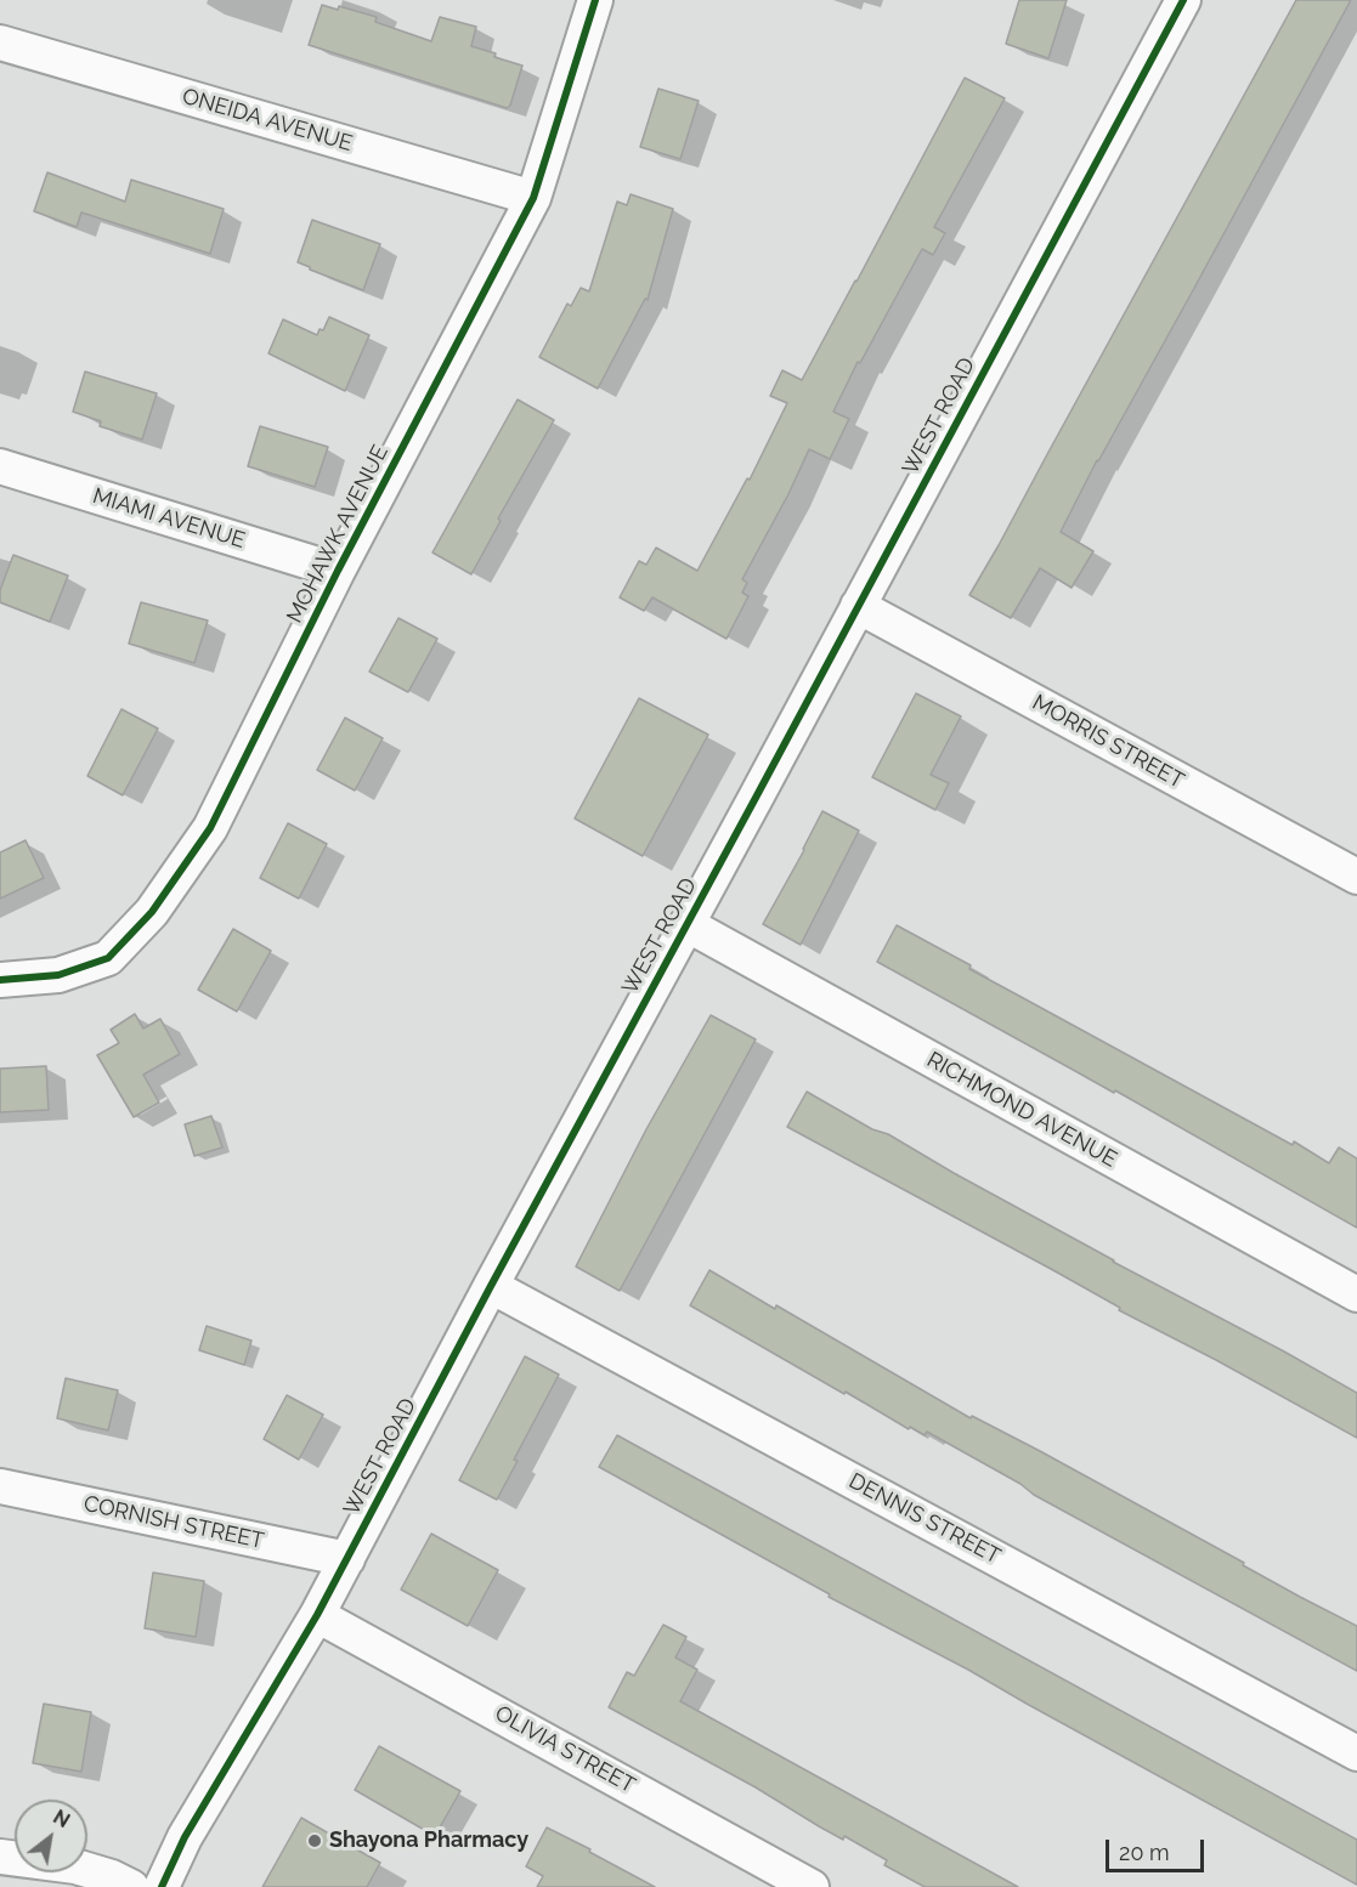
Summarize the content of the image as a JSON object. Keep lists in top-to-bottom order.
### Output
{
  "streets": {
    "street": [
      "ONEIDA AVENUE",
      "WEST ROAD",
      "MIAMI AVENUE",
      "MOHAWK AVENUE",
      "MORRIS STREET",
      "RICHMOND AVENUE",
      "DENNIS STREET",
      "CORNISH STREET",
      "OLIVIA STREET"
    ]
  },
  "crossings": [
    ["ONEIDA AVENUE", "MOHAWK AVENUE"],
    ["WEST ROAD", "MORRIS STREET"],
    ["WEST ROAD", "RICHMOND AVENUE"],
    ["WEST ROAD", "DENNIS STREET"],
    ["WEST ROAD", "CORNISH STREET"],
    ["WEST ROAD", "OLIVIA STREET"],
    ["MIAMI AVENUE", "MOHAWK AVENUE"]
  ],
  "places": ["Shayona Pharmacy"],
  "scale_bar": "20 m",
  "north": "top right"
}
